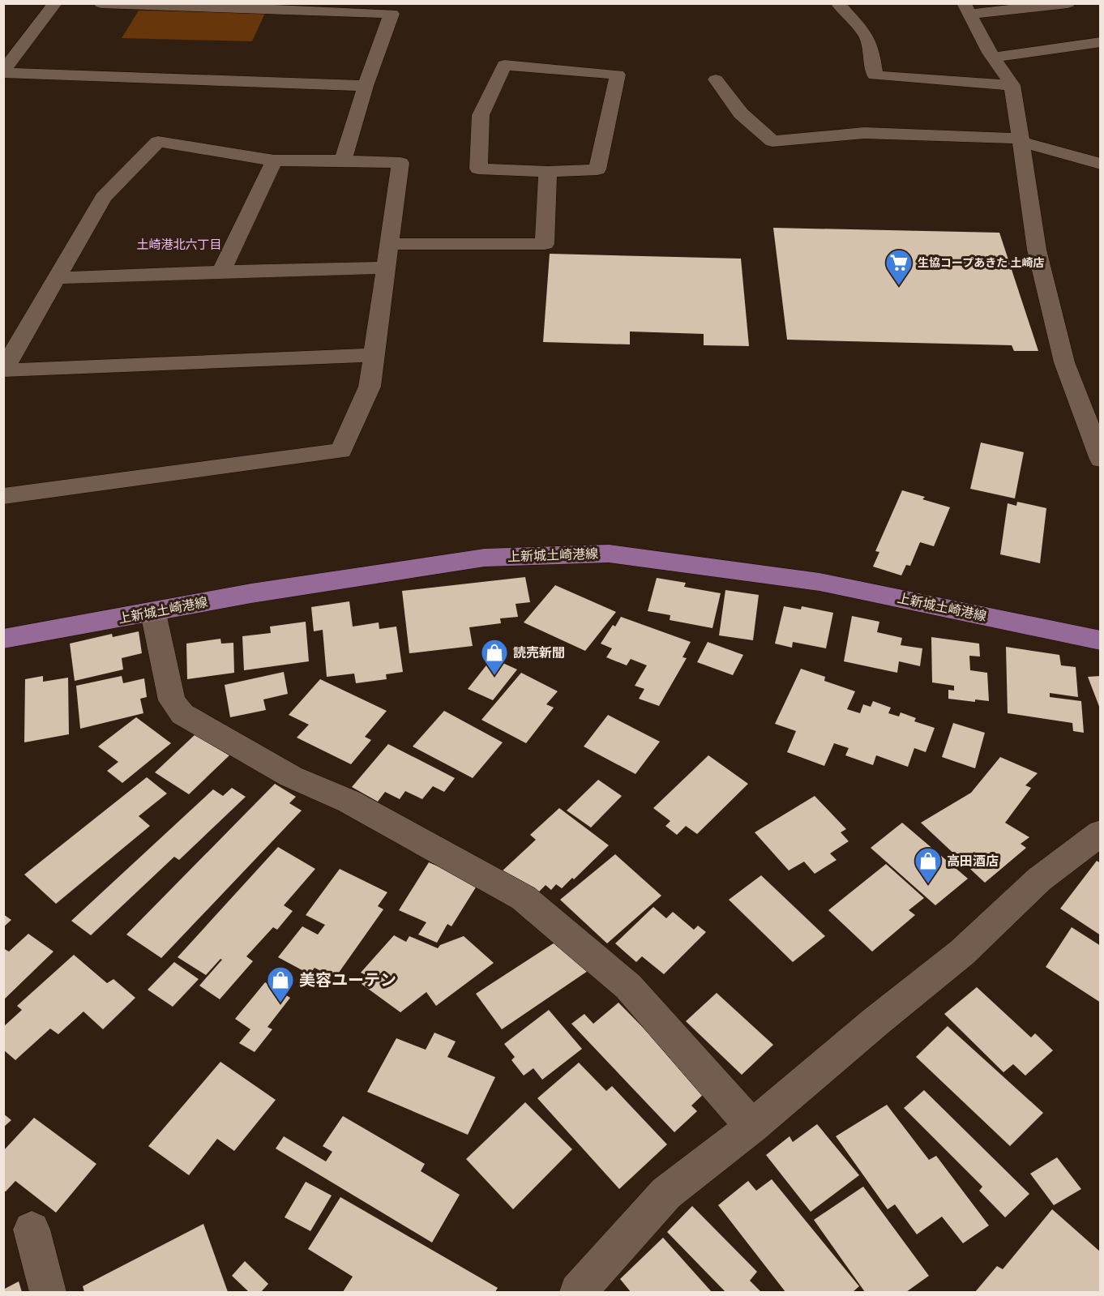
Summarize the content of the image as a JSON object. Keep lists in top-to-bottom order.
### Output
{
  "streets": {
    "main road": ["上新城土崎港線"]
  },
  "districts": ["土崎港北六丁目"],
  "places": {
    "supermarket": ["生協コープあきた 土崎店"],
    "shop": ["読売新聞", "高田酒店", "美容ユーテン"]
  }
}
